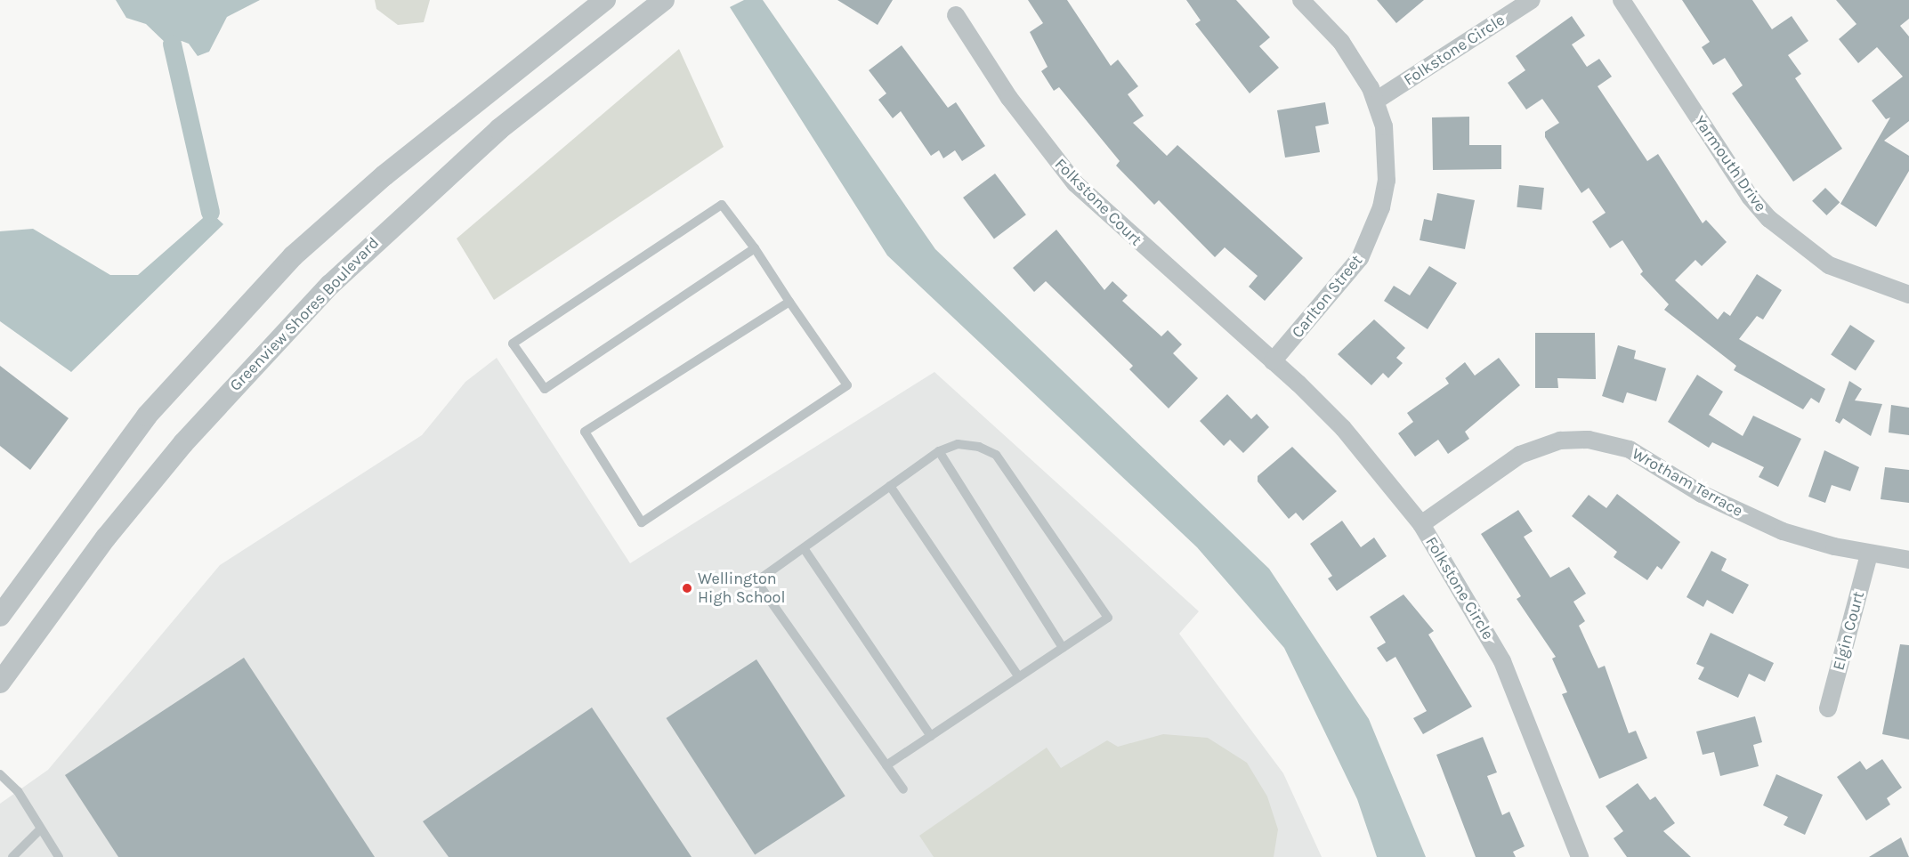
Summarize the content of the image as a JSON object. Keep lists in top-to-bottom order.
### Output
{
  "streets": {
    "street": [
      "Folkstone Circle",
      "Yarmouth Drive",
      "Folkstone Court",
      "Carlton Street",
      "Greenview Shores Boulevard",
      "Wrotham Terrace",
      "Elgin Court"
    ]
  },
  "crossings": [
    ["Folkstone Circle", "Folkstone Court"],
    ["Folkstone Circle", "Carlton Street"],
    ["Folkstone Circle", "Wrotham Terrace"],
    ["Folkstone Court", "Carlton Street"],
    ["Wrotham Terrace", "Elgin Court"]
  ],
  "places": ["Wellington High School"]
}
